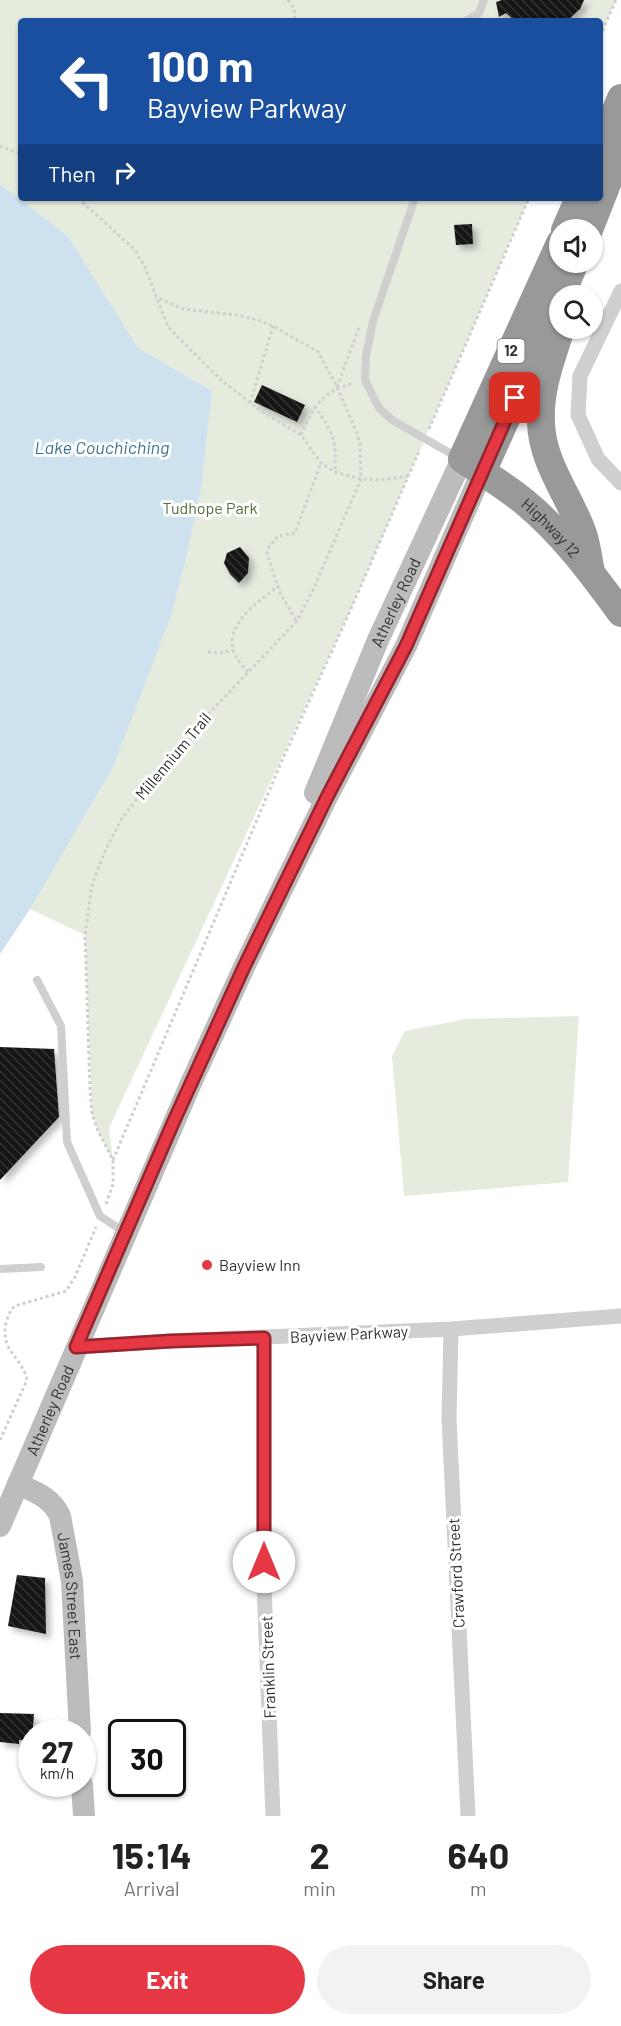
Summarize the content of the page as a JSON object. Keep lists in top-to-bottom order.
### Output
{
  "streets": {
    "highway": ["12", "Highway 12", "Atherley Road"],
    "main road": ["James Street East"],
    "street": ["Bayview Parkway", "Crawford Street", "Franklin Street"],
    "path": ["Millennium Trail"]
  },
  "crossings": [
    ["Highway 12", "Atherley Road"],
    ["Atherley Road", "Bayview Parkway"],
    ["Atherley Road", "James Street East"],
    ["Bayview Parkway", "Crawford Street"],
    ["Bayview Parkway", "Franklin Street"]
  ],
  "water": ["Lake Couchiching"],
  "parks": ["Tudhope Park"],
  "places": ["Bayview Inn"],
  "page": {
    "turn": ["100 m", "Bayview Parkway"],
    "then": "Then",
    "speed": "27 km/h",
    "limit": "30",
    "eta": [
      "15:14",
      "Arrival",
      "2",
      "min",
      "640",
      "m"
    ],
    "buttons": ["Exit", "Share"]
  }
}
